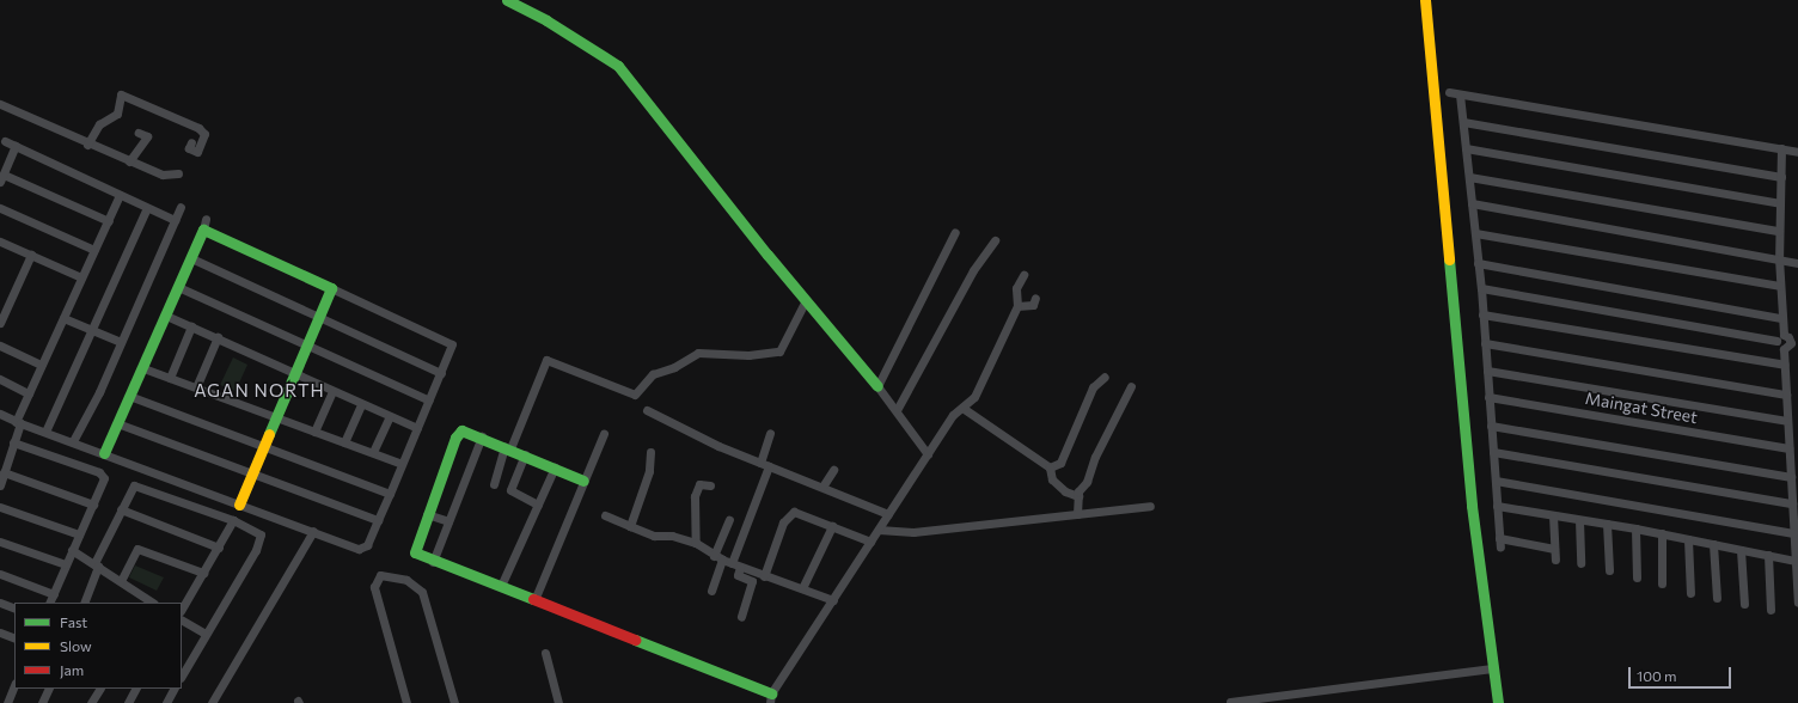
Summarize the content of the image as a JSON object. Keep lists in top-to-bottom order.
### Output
{
  "streets": {
    "street": ["Maingat Street"]
  },
  "districts": ["AGAN NORTH"],
  "legend": ["Fast", "Slow", "Jam"],
  "scale_bar": "100 m"
}
